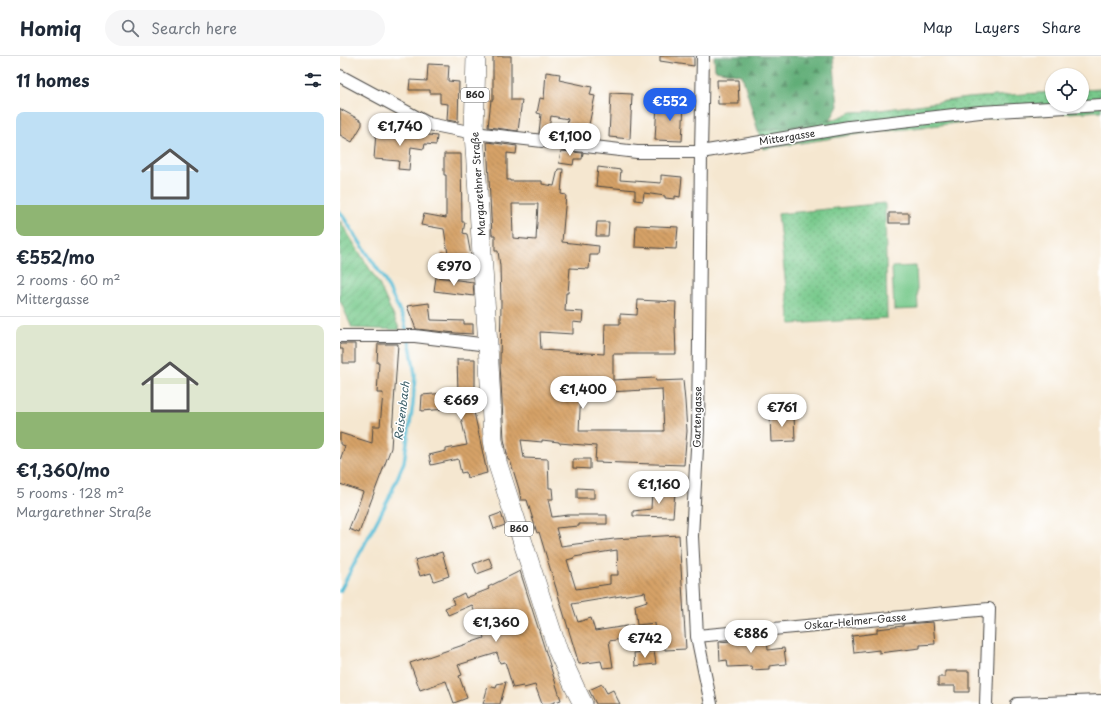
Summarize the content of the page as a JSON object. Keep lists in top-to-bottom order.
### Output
{
  "streets": {
    "main road": ["B60", "Margarethner Straße"],
    "street": ["Mittergasse", "Gartengasse", "Oskar-Helmer-Gasse"]
  },
  "crossings": [
    ["Mittergasse", "Margarethner Straße"],
    ["Mittergasse", "Gartengasse"],
    ["Gartengasse", "Oskar-Helmer-Gasse"]
  ],
  "water": ["Reisenbach"],
  "page": {
    "header": "Homiq",
    "search": "Search here",
    "nav": ["Map", "Layers", "Share"],
    "heading": "11 homes",
    "price": [
      "€552",
      "€1,740",
      "€1,100",
      "€970",
      "€1,400",
      "€669",
      "€761",
      "€1,160",
      "€1,360",
      "€886",
      "€742"
    ],
    "list": [
      {
        "name": "€552/mo",
        "note": "2 rooms · 60 m² · Mittergasse"
      },
      {
        "name": "€1,360/mo",
        "note": "5 rooms · 128 m² · Margarethner Straße"
      }
    ]
  }
}
